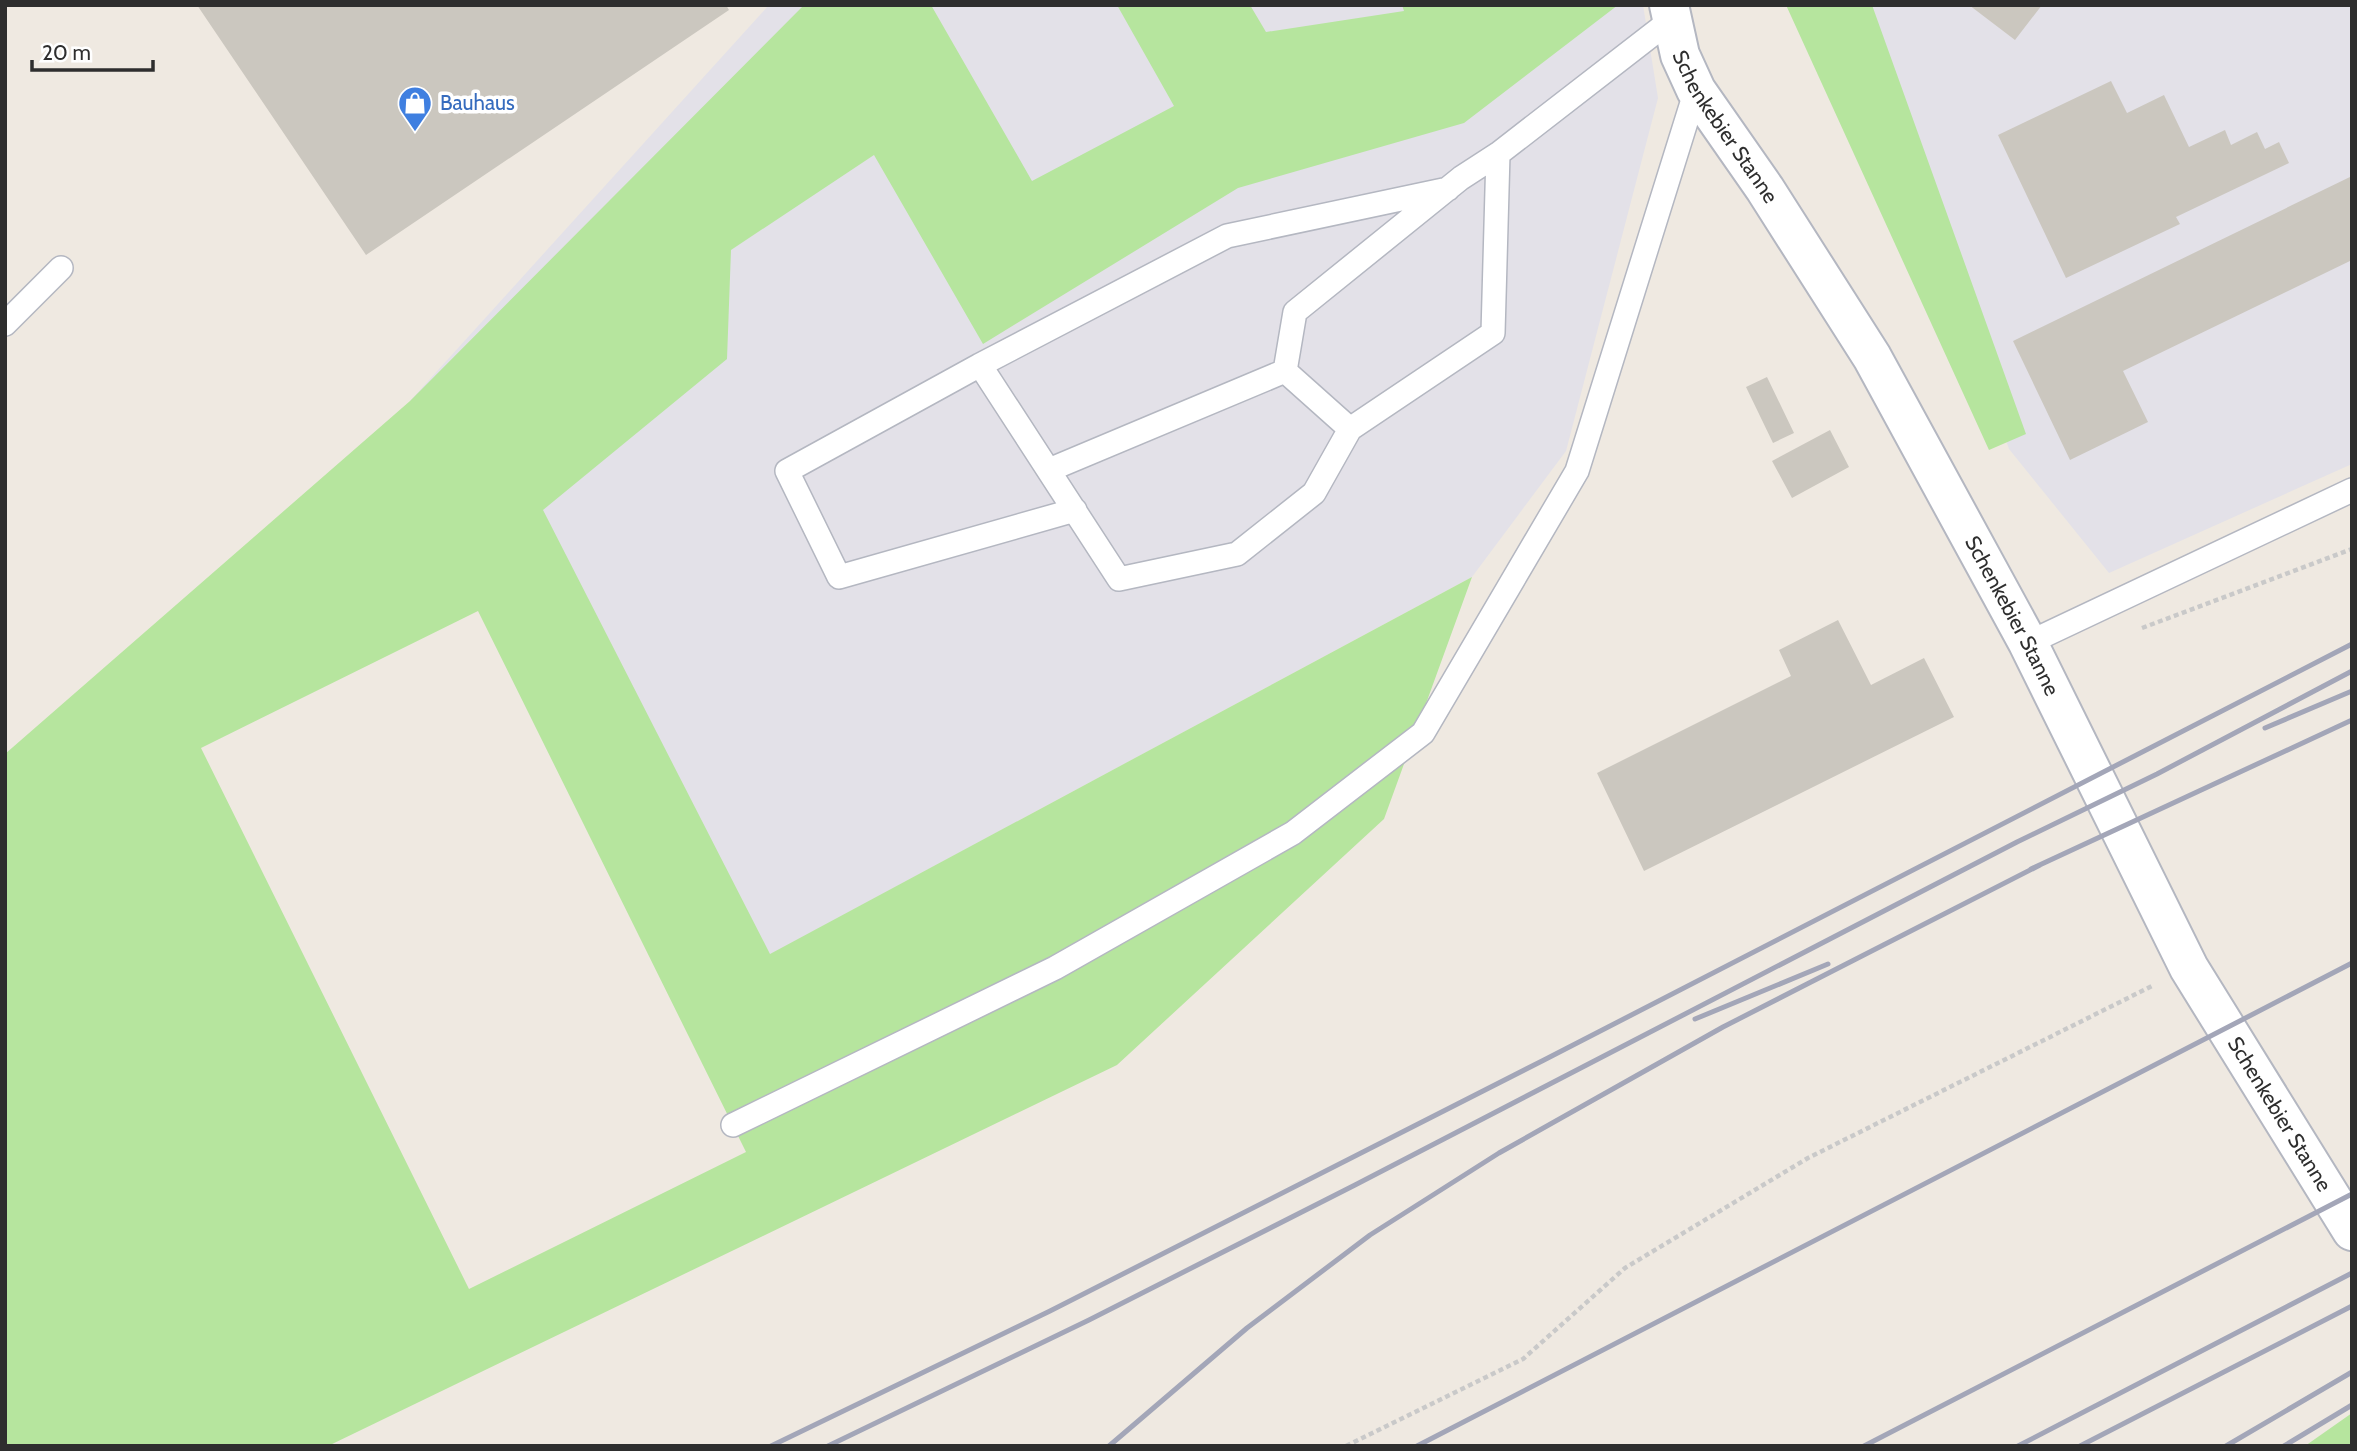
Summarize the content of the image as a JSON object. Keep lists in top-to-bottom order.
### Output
{
  "streets": {
    "street": ["Schenkebier Stanne"]
  },
  "places": {
    "shop": ["Bauhaus"]
  },
  "scale_bar": "20 m"
}
